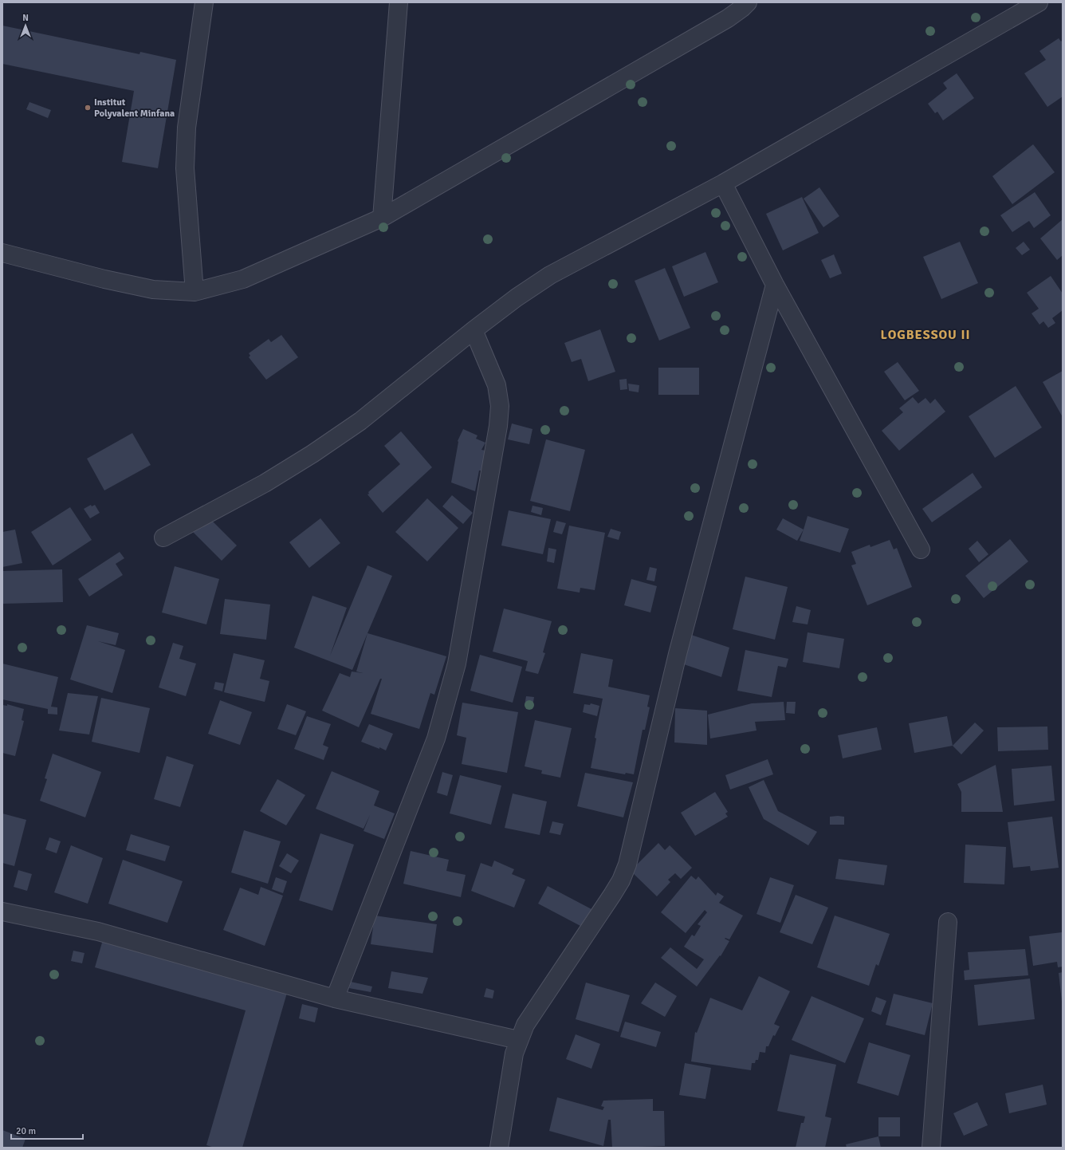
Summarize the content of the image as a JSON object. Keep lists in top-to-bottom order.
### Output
{
  "districts": ["LOGBESSOU II"],
  "places": ["Institut Polyvalent Minfana"],
  "scale_bar": "20 m",
  "north": "top"
}
